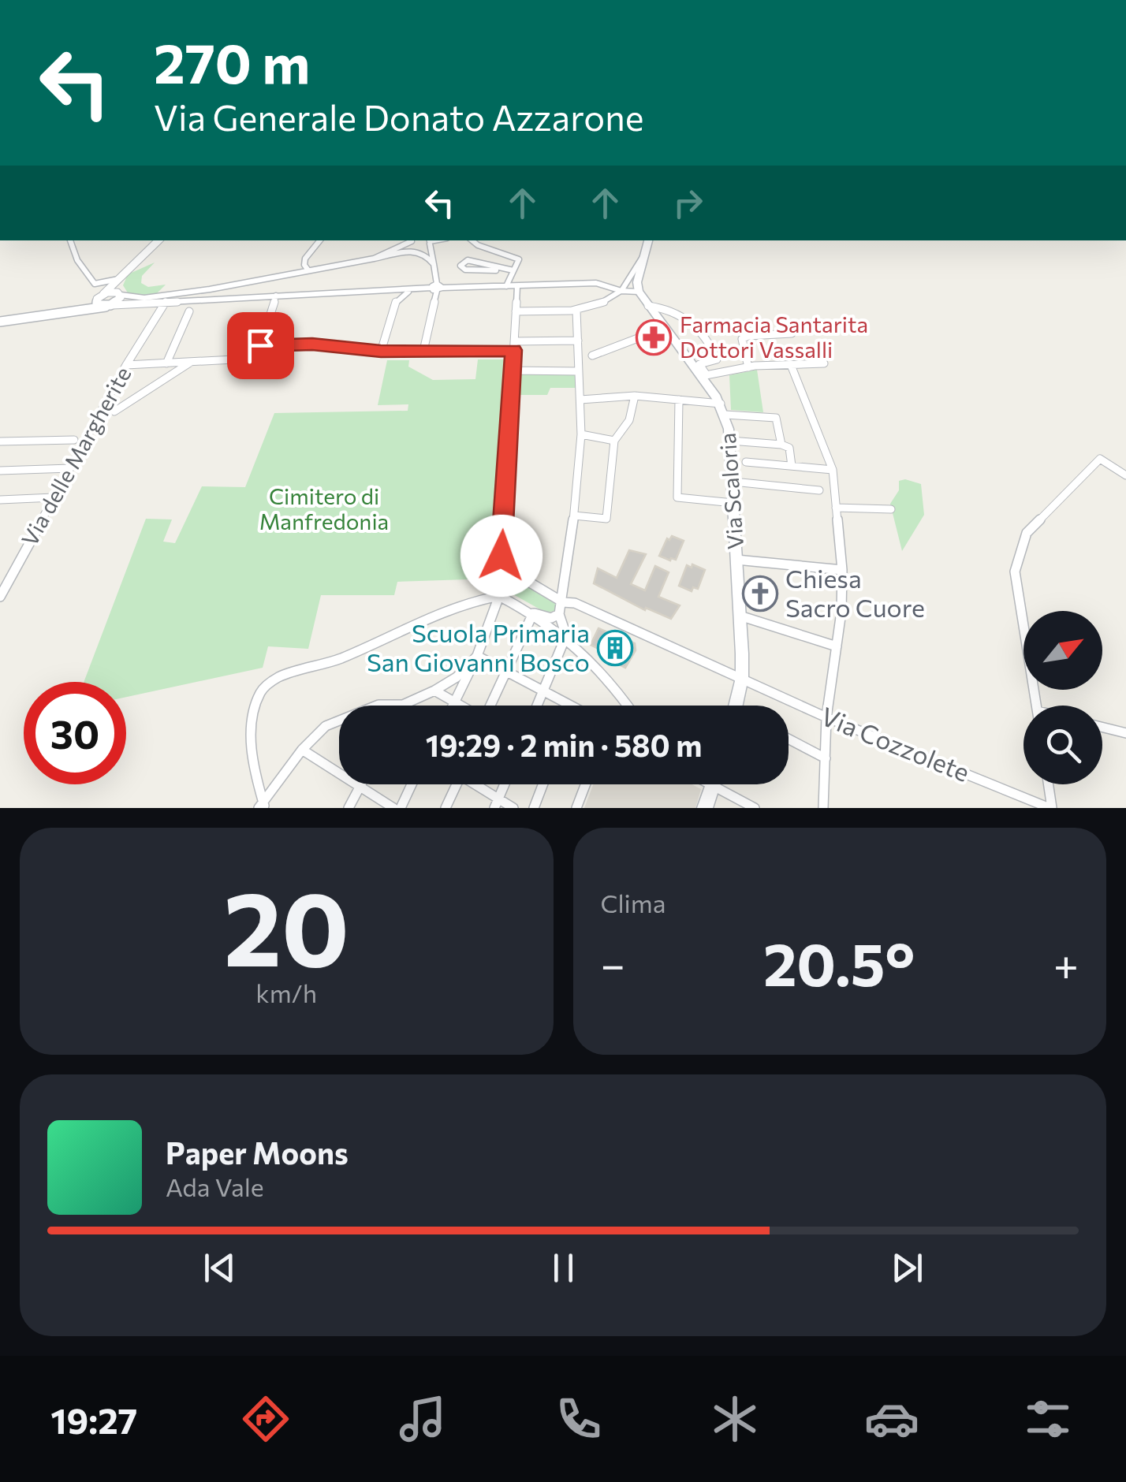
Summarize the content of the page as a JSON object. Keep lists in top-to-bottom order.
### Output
{
  "streets": {
    "main road": ["Via Scaloria"],
    "street": ["Via delle Margherite", "Via Cozzolete"]
  },
  "crossings": [
    ["Via Scaloria", "Via Cozzolete"]
  ],
  "parks": ["Cimitero di Manfredonia"],
  "places": {
    "pharmacy": ["Farmacia Santarita Dottori Vassalli"],
    "church": ["Chiesa Sacro Cuore"],
    "building": ["Scuola Primaria San Giovanni Bosco"]
  },
  "north": "top right",
  "page": {
    "turn": ["270 m", "Via Generale Donato Azzarone"],
    "limit": "30",
    "trip": "19:29 · 2 min · 580 m",
    "tile": [
      ["20", "km/h"],
      "Clima"
    ],
    "heat": ["−", "20.5°", "+"],
    "song": ["Paper Moons", "Ada Vale"],
    "tabs": "19:27"
  }
}
